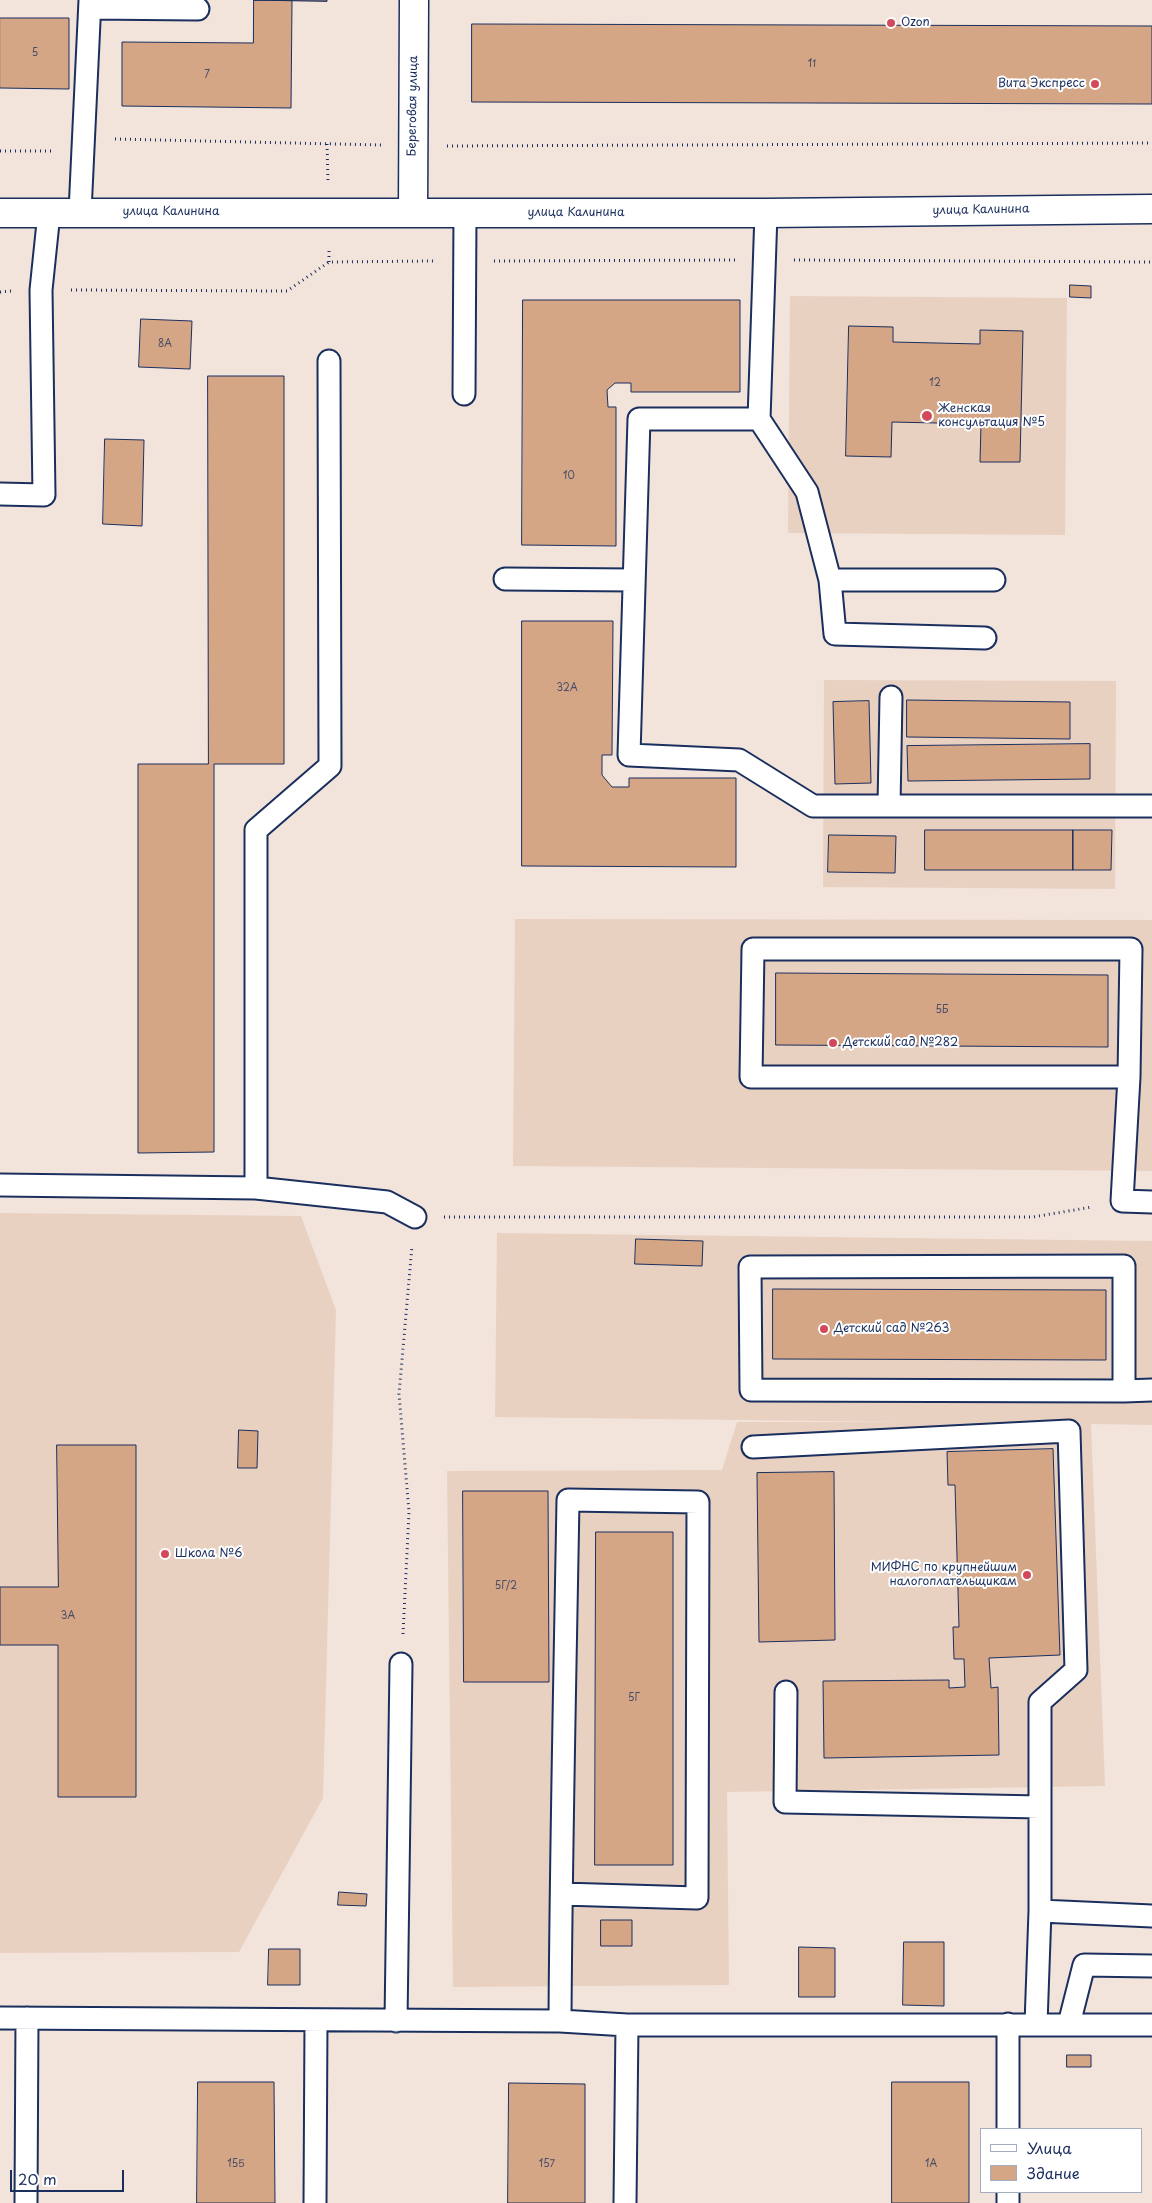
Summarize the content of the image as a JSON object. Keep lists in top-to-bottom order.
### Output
{
  "streets": {
    "street": ["Береговая улица", "улица Калинина"]
  },
  "crossings": [
    ["Береговая улица", "улица Калинина"]
  ],
  "places": [
    "Ozon",
    "Вита Экспресс",
    "Женская консультация №5",
    "Детский сад №282",
    "Детский сад №263",
    "Школа №6",
    "МИФНС по крупнейшим налогоплательщикам"
  ],
  "house_numbers": [
    "5",
    "11",
    "7",
    "8А",
    "12",
    "10",
    "32А",
    "5Б",
    "5Г/2",
    "3А",
    "5Г",
    "155",
    "157",
    "1А"
  ],
  "legend": ["Улица", "Здание"],
  "scale_bar": "20 m"
}
